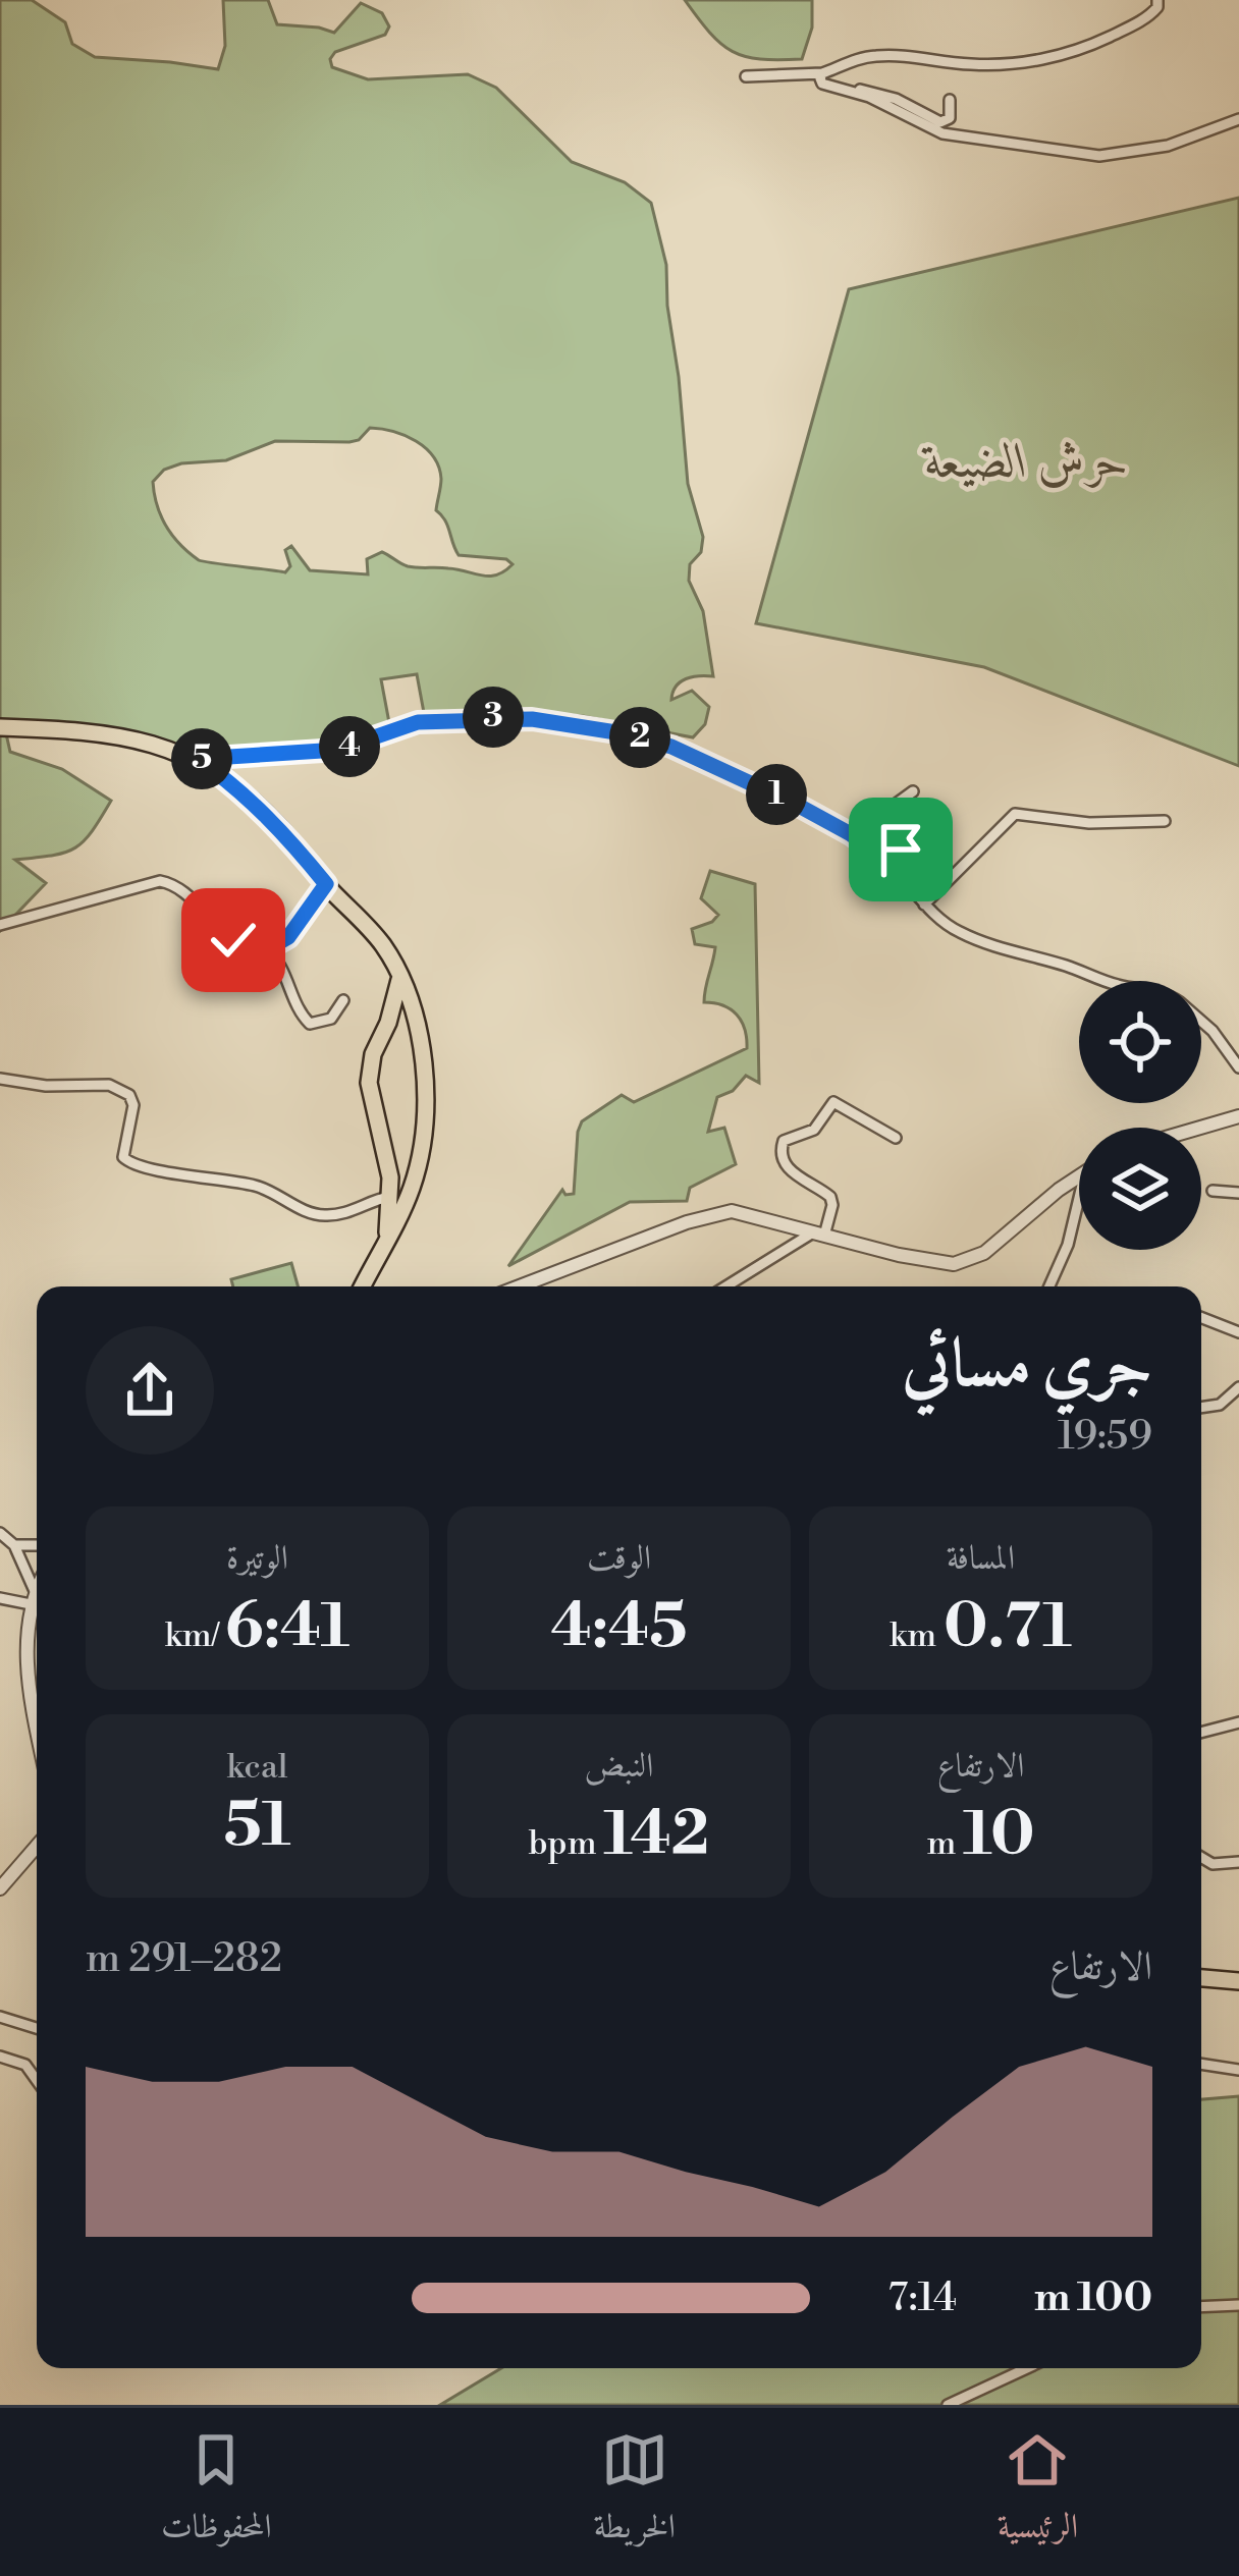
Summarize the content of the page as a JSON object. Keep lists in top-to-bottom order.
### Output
{
  "parks": ["حرش الضيعة"],
  "page": {
    "pins": [
      "3",
      "2",
      "4",
      "5",
      "1"
    ],
    "heading": ["جري مسائي", "19:59"],
    "stats": [
      ["المسافة", "0.71 km"],
      ["الوقت", "4:45"],
      ["الوتيرة", "6:41 /km"],
      ["الارتفاع", "10 m"],
      ["النبض", "142 bpm"],
      ["kcal", "51"]
    ],
    "chart": ["الارتفاع", "282–291 m"],
    "list": [
      {
        "name": "100 m",
        "note": "7:14"
      }
    ],
    "tabs": ["الرئيسية", "الخريطة", "المحفوظات"]
  }
}
